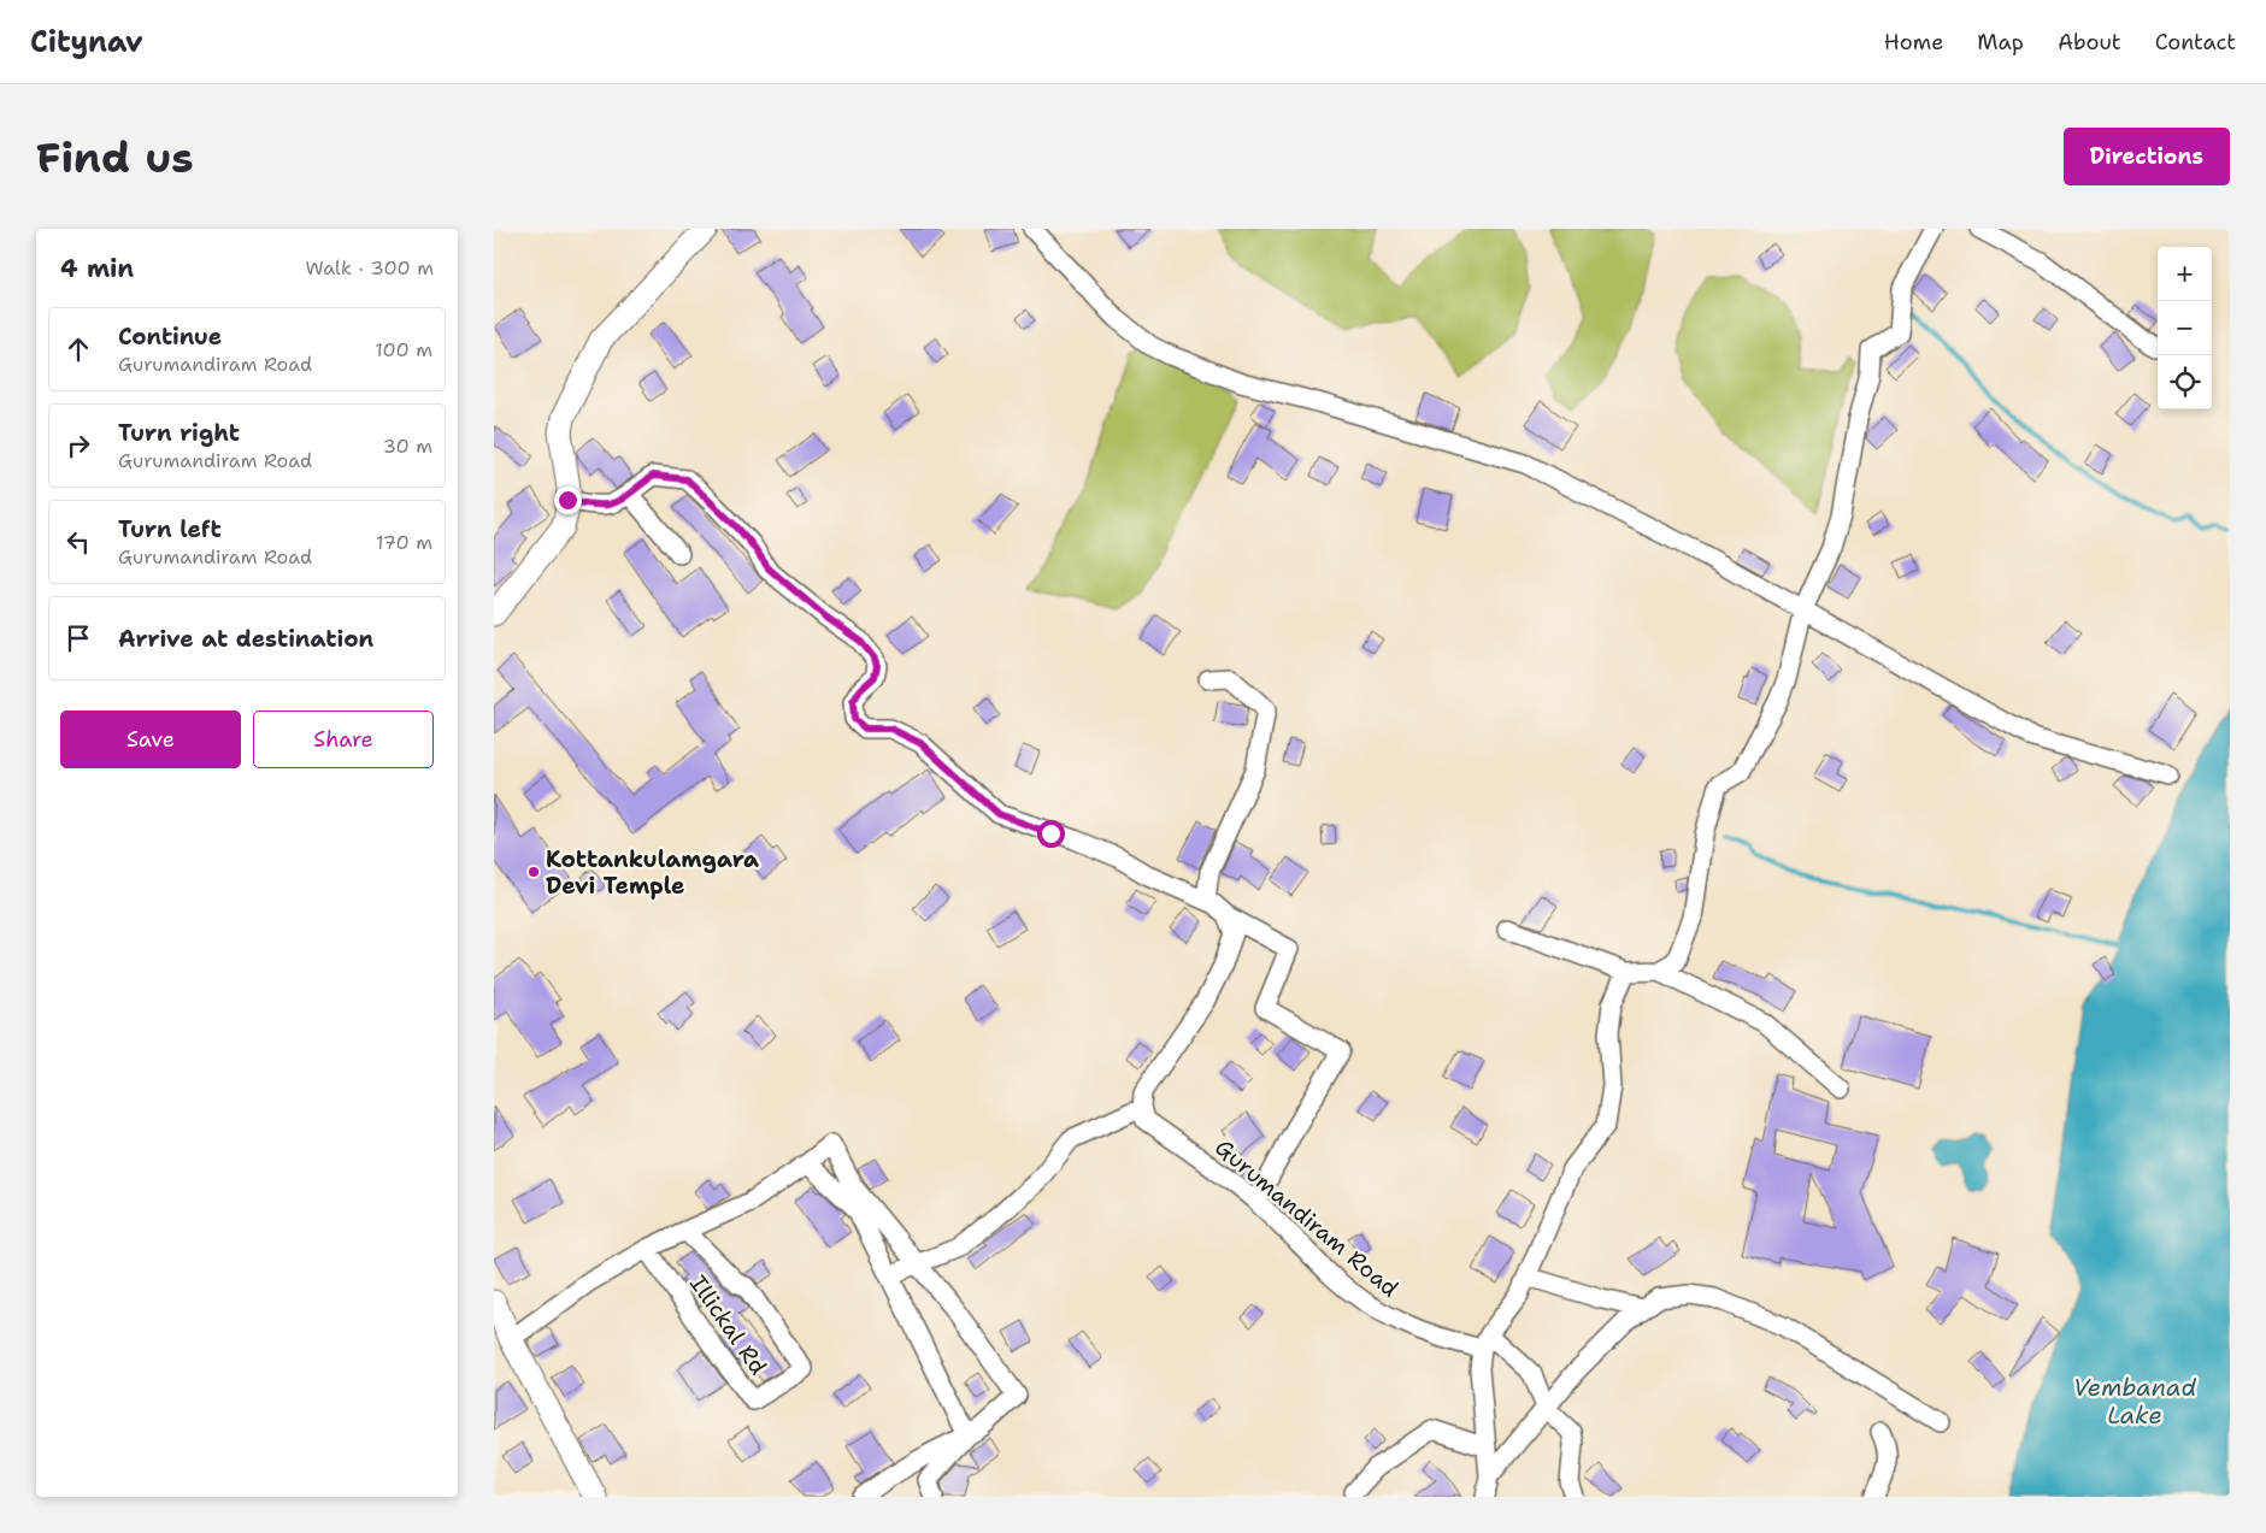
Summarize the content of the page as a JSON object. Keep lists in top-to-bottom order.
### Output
{
  "streets": {
    "street": ["Gurumandiram Road", "Illickal Rd"]
  },
  "water": ["Vembanad Lake"],
  "places": ["Kottankulamgara Devi Temple"],
  "page": {
    "header": "Citynav",
    "nav": [
      "Home",
      "Map",
      "About",
      "Contact"
    ],
    "buttons": [
      "Directions",
      ["Save", "Share"]
    ],
    "title": "Find us",
    "heading": ["4 min", "Walk · 300 m"],
    "map_buttons": ["+", "−"],
    "list": [
      ["Continue", "Gurumandiram Road", "100 m"],
      ["Turn right", "Gurumandiram Road", "30 m"],
      ["Turn left", "Gurumandiram Road", "170 m"],
      "Arrive at destination"
    ]
  }
}
